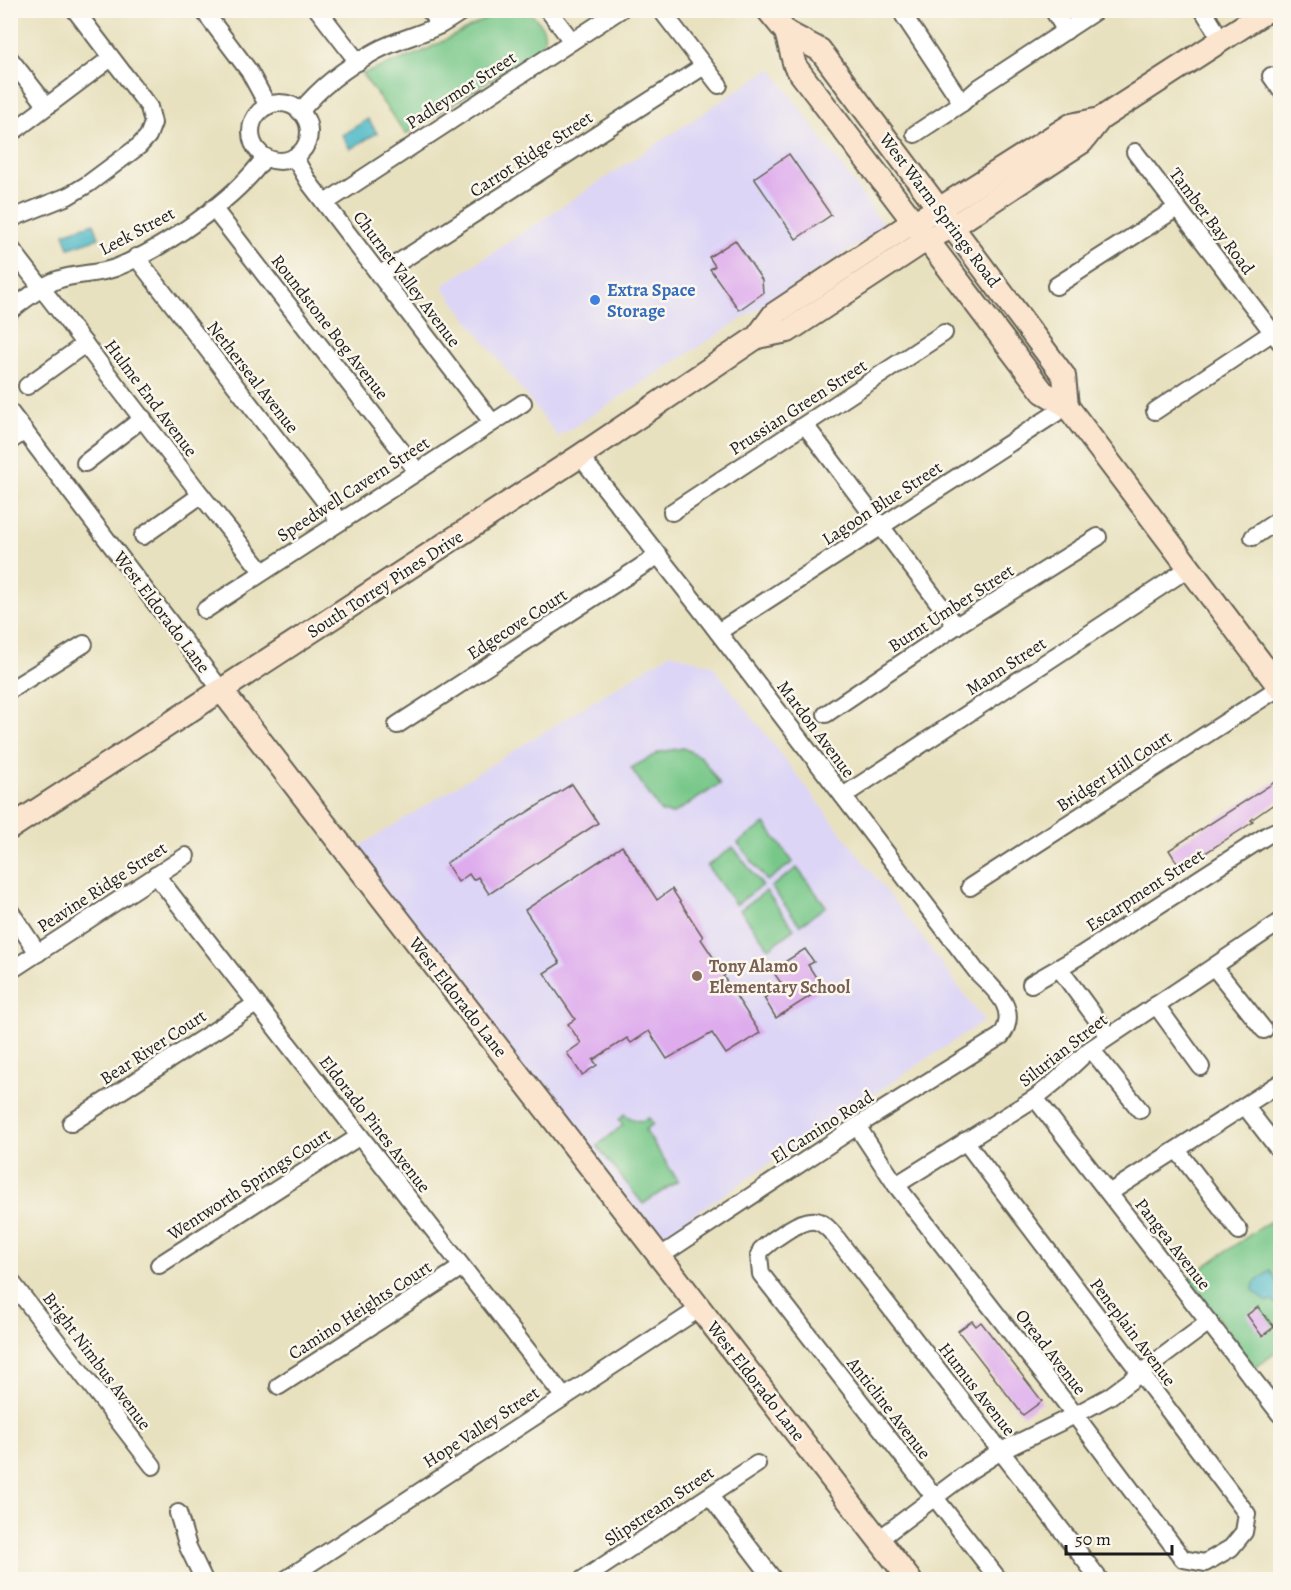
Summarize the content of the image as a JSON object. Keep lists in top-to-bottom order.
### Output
{
  "streets": {
    "street": [
      "Padleymor Street",
      "Carrot Ridge Street",
      "West Warm Springs Road",
      "Tamber Bay Road",
      "Leek Street",
      "Churnet Valley Avenue",
      "Roundstone Bog Avenue",
      "Netherseal Avenue",
      "Hulme End Avenue",
      "Prussian Green Street",
      "Speedwell Cavern Street",
      "Lagoon Blue Street",
      "South Torrey Pines Drive",
      "Burnt Umber Street",
      "West Eldorado Lane",
      "Edgecove Court",
      "Mann Street",
      "Mardon Avenue",
      "Bridger Hill Court",
      "Peavine Ridge Street",
      "Escarpment Street",
      "Bear River Court",
      "Silurian Street",
      "Eldorado Pines Avenue",
      "El Camino Road",
      "Wentworth Springs Court",
      "Pangea Avenue",
      "Camino Heights Court",
      "Peneplain Avenue",
      "Oread Avenue",
      "Bright Nimbus Avenue",
      "Humus Avenue",
      "Anticline Avenue",
      "Hope Valley Street",
      "Slipstream Street"
    ]
  },
  "crossings": [
    ["Padleymor Street", "Churnet Valley Avenue"],
    ["Carrot Ridge Street", "Churnet Valley Avenue"],
    ["West Warm Springs Road", "Lagoon Blue Street"],
    ["West Warm Springs Road", "South Torrey Pines Drive"],
    ["West Warm Springs Road", "Mann Street"],
    ["West Warm Springs Road", "Bridger Hill Court"],
    ["Leek Street", "Churnet Valley Avenue"],
    ["Leek Street", "Roundstone Bog Avenue"],
    ["Leek Street", "Netherseal Avenue"],
    ["Leek Street", "Hulme End Avenue"],
    ["Churnet Valley Avenue", "Speedwell Cavern Street"],
    ["Roundstone Bog Avenue", "Speedwell Cavern Street"],
    ["Netherseal Avenue", "Speedwell Cavern Street"],
    ["Hulme End Avenue", "Speedwell Cavern Street"],
    ["Lagoon Blue Street", "Mardon Avenue"],
    ["South Torrey Pines Drive", "West Eldorado Lane"],
    ["South Torrey Pines Drive", "Mardon Avenue"],
    ["West Eldorado Lane", "El Camino Road"],
    ["West Eldorado Lane", "Hope Valley Street"],
    ["Edgecove Court", "Mardon Avenue"],
    ["Mann Street", "Mardon Avenue"],
    ["Mardon Avenue", "El Camino Road"],
    ["Peavine Ridge Street", "Eldorado Pines Avenue"],
    ["Bear River Court", "Eldorado Pines Avenue"],
    ["Silurian Street", "Pangea Avenue"],
    ["Silurian Street", "Peneplain Avenue"],
    ["Silurian Street", "Oread Avenue"],
    ["Eldorado Pines Avenue", "Wentworth Springs Court"],
    ["Eldorado Pines Avenue", "Camino Heights Court"],
    ["Eldorado Pines Avenue", "Hope Valley Street"],
    ["El Camino Road", "Oread Avenue"],
    ["Peneplain Avenue", "Oread Avenue"],
    ["Humus Avenue", "Anticline Avenue"]
  ],
  "places": ["Extra Space Storage", "Tony Alamo Elementary School"],
  "scale_bar": "50 m"
}
